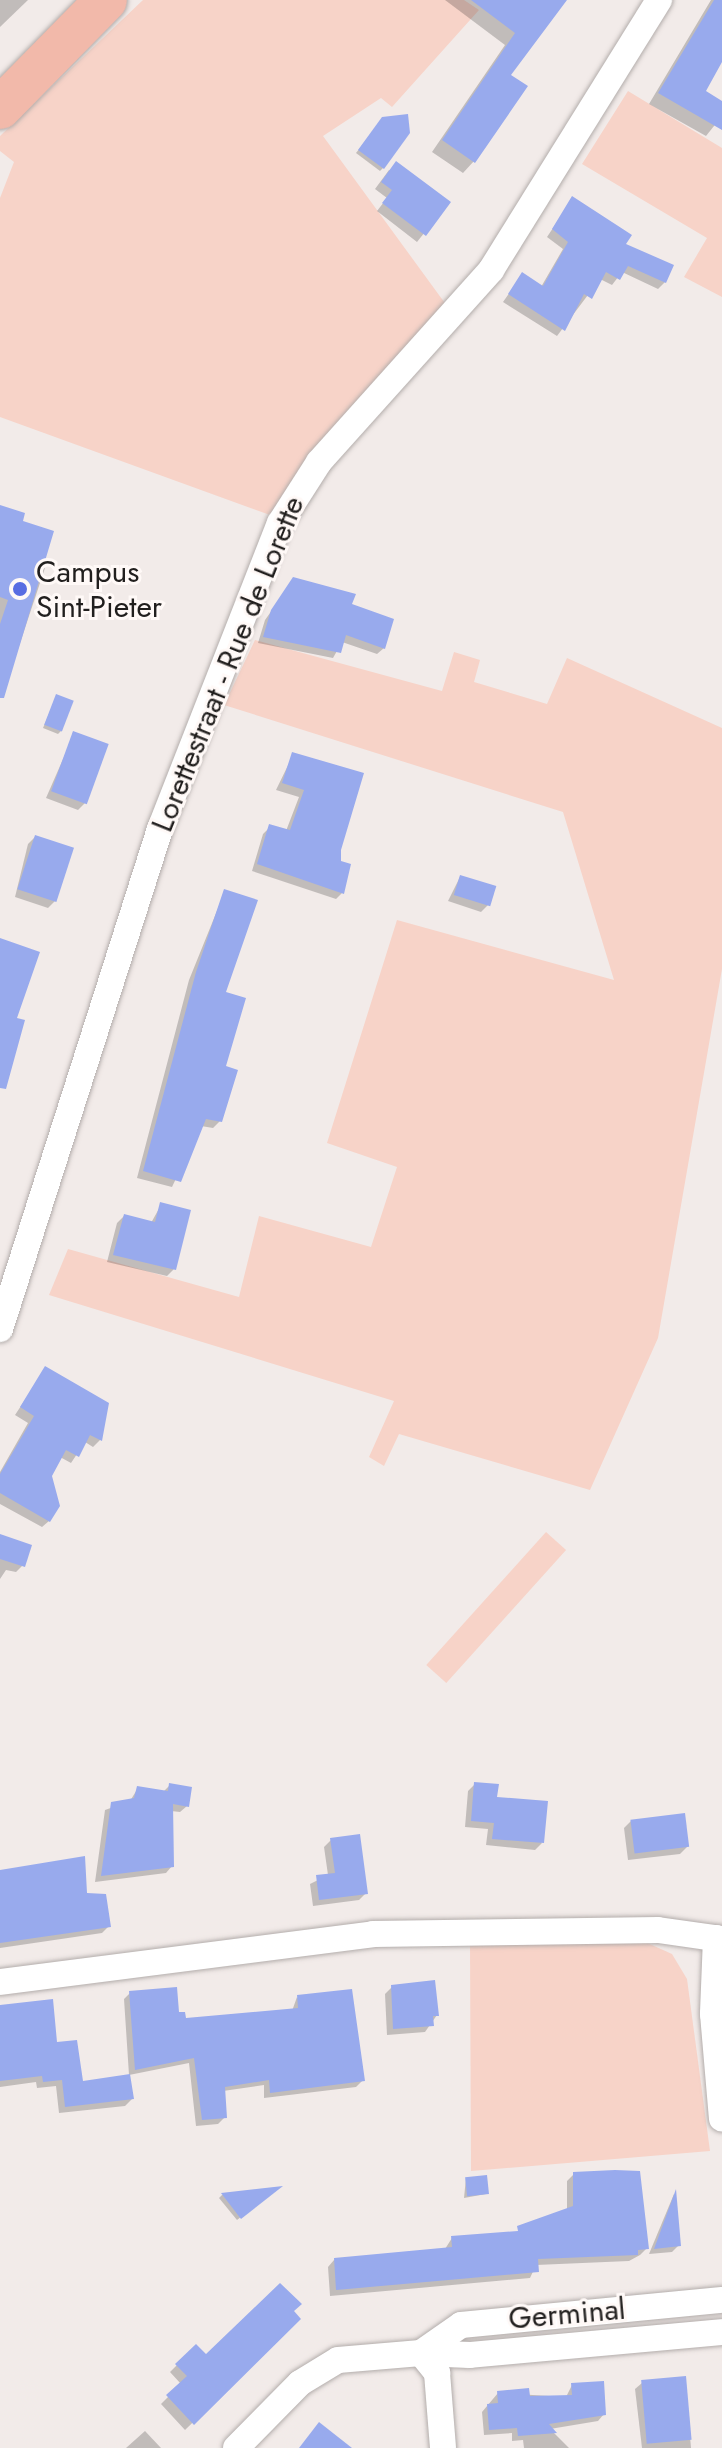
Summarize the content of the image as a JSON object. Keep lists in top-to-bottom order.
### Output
{
  "streets": {
    "street": ["Lorettestraat - Rue de Lorette", "Germinal"]
  },
  "places": ["Campus Sint-Pieter"]
}
